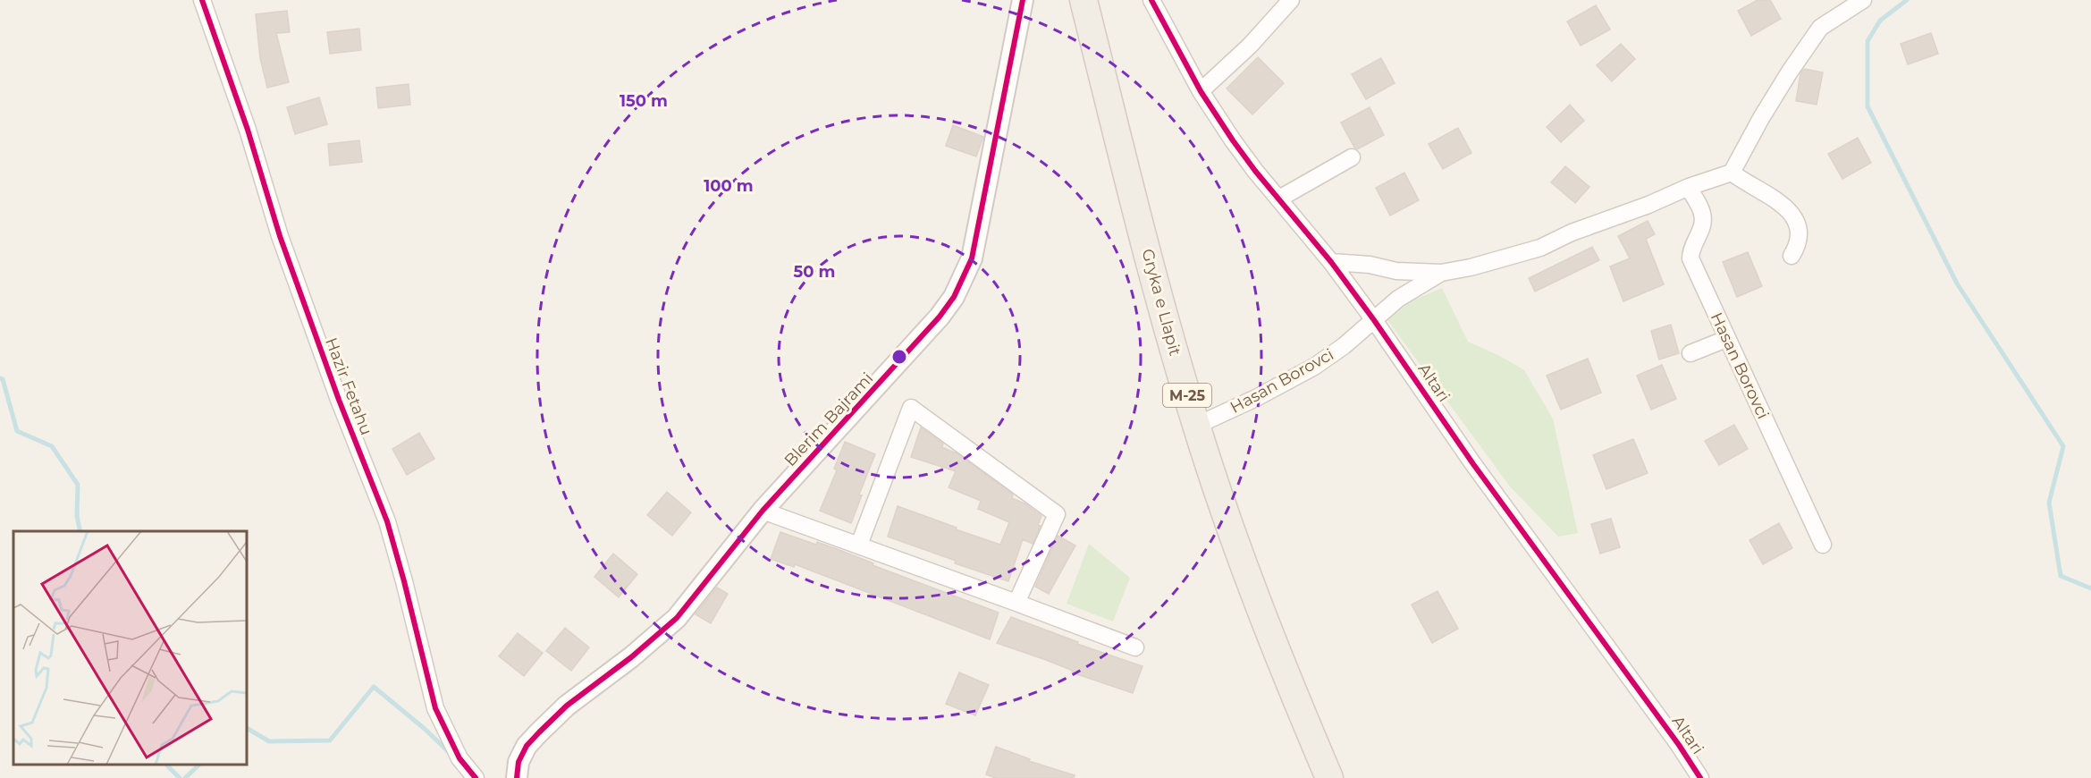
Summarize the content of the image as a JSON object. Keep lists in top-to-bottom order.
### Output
{
  "streets": {
    "main road": ["Gryka e Llapit", "M-25"],
    "street": [
      "Hasan Borovci",
      "Altari",
      "Hazir Fetahu",
      "Blerim Bajrami"
    ]
  },
  "crossings": [
    ["Gryka e Llapit", "Hasan Borovci"],
    ["Hasan Borovci", "Altari"]
  ],
  "rings": ["150 m", "100 m", "50 m"]
}
